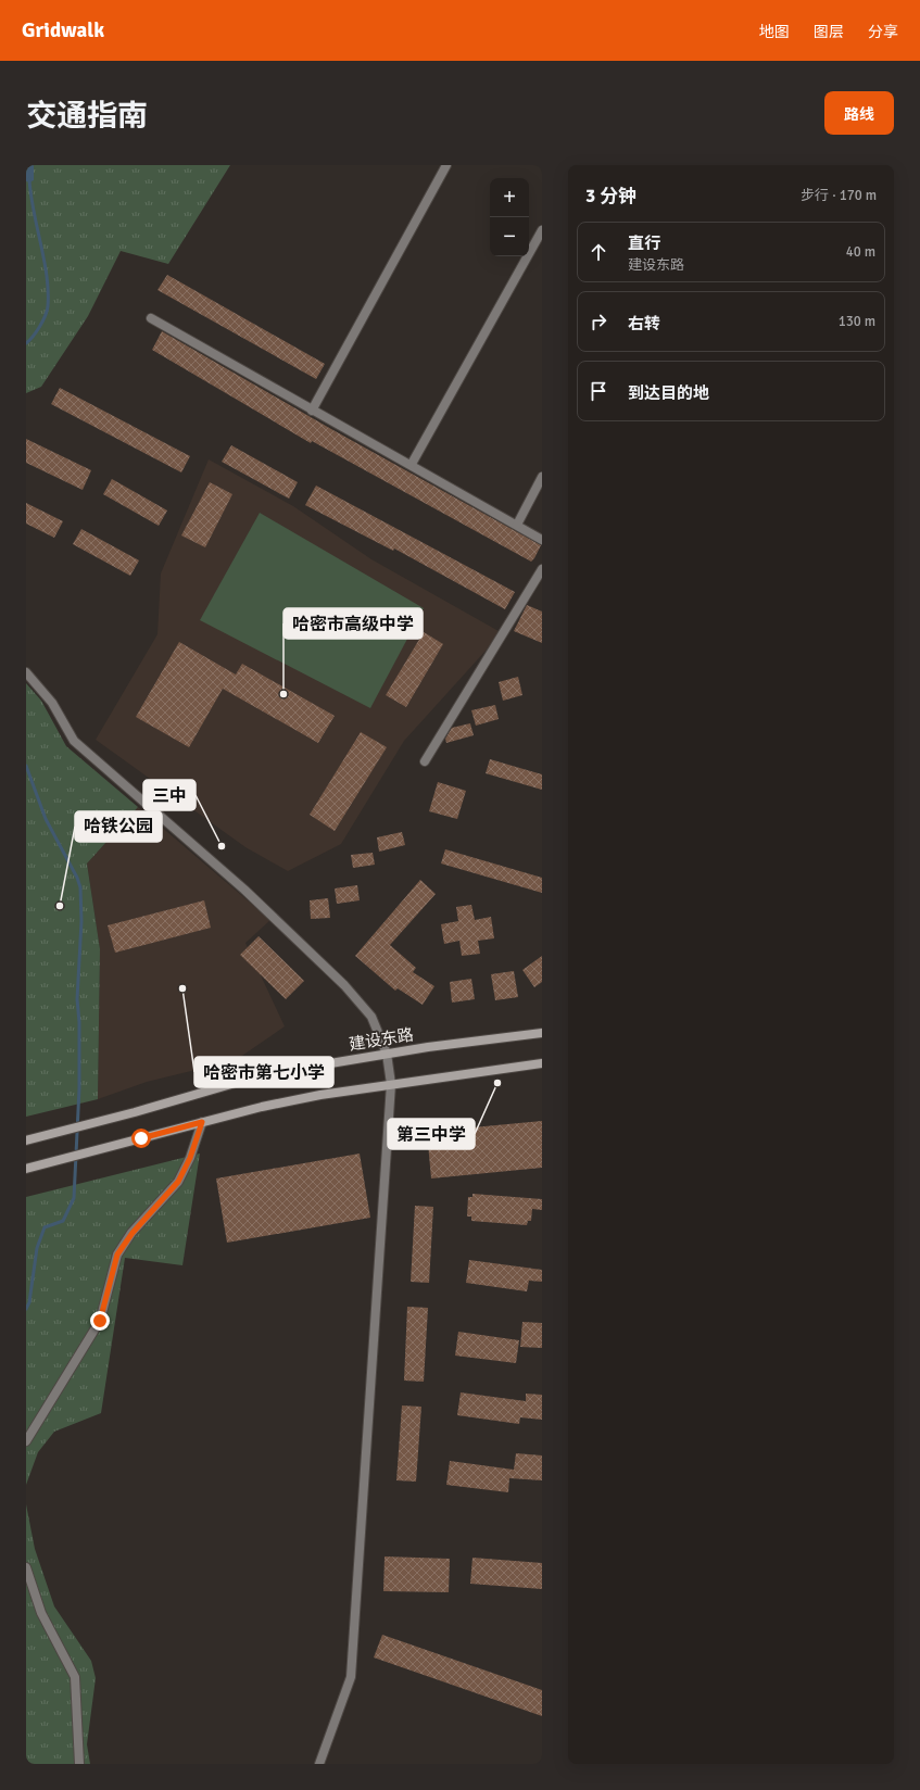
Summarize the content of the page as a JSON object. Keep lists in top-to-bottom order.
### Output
{
  "streets": {
    "main road": ["建设东路"]
  },
  "places": [
    "哈密市高级中学",
    "三中",
    "哈铁公园",
    "哈密市第七小学",
    "第三中学"
  ],
  "page": {
    "header": "Gridwalk",
    "nav": ["地图", "图层", "分享"],
    "title": "交通指南",
    "buttons": "路线",
    "heading": ["3 分钟", "步行 · 170 m"],
    "map_buttons": ["+", "−"],
    "list": [
      ["直行", "建设东路", "40 m"],
      ["右转", "130 m"],
      "到达目的地"
    ]
  }
}
